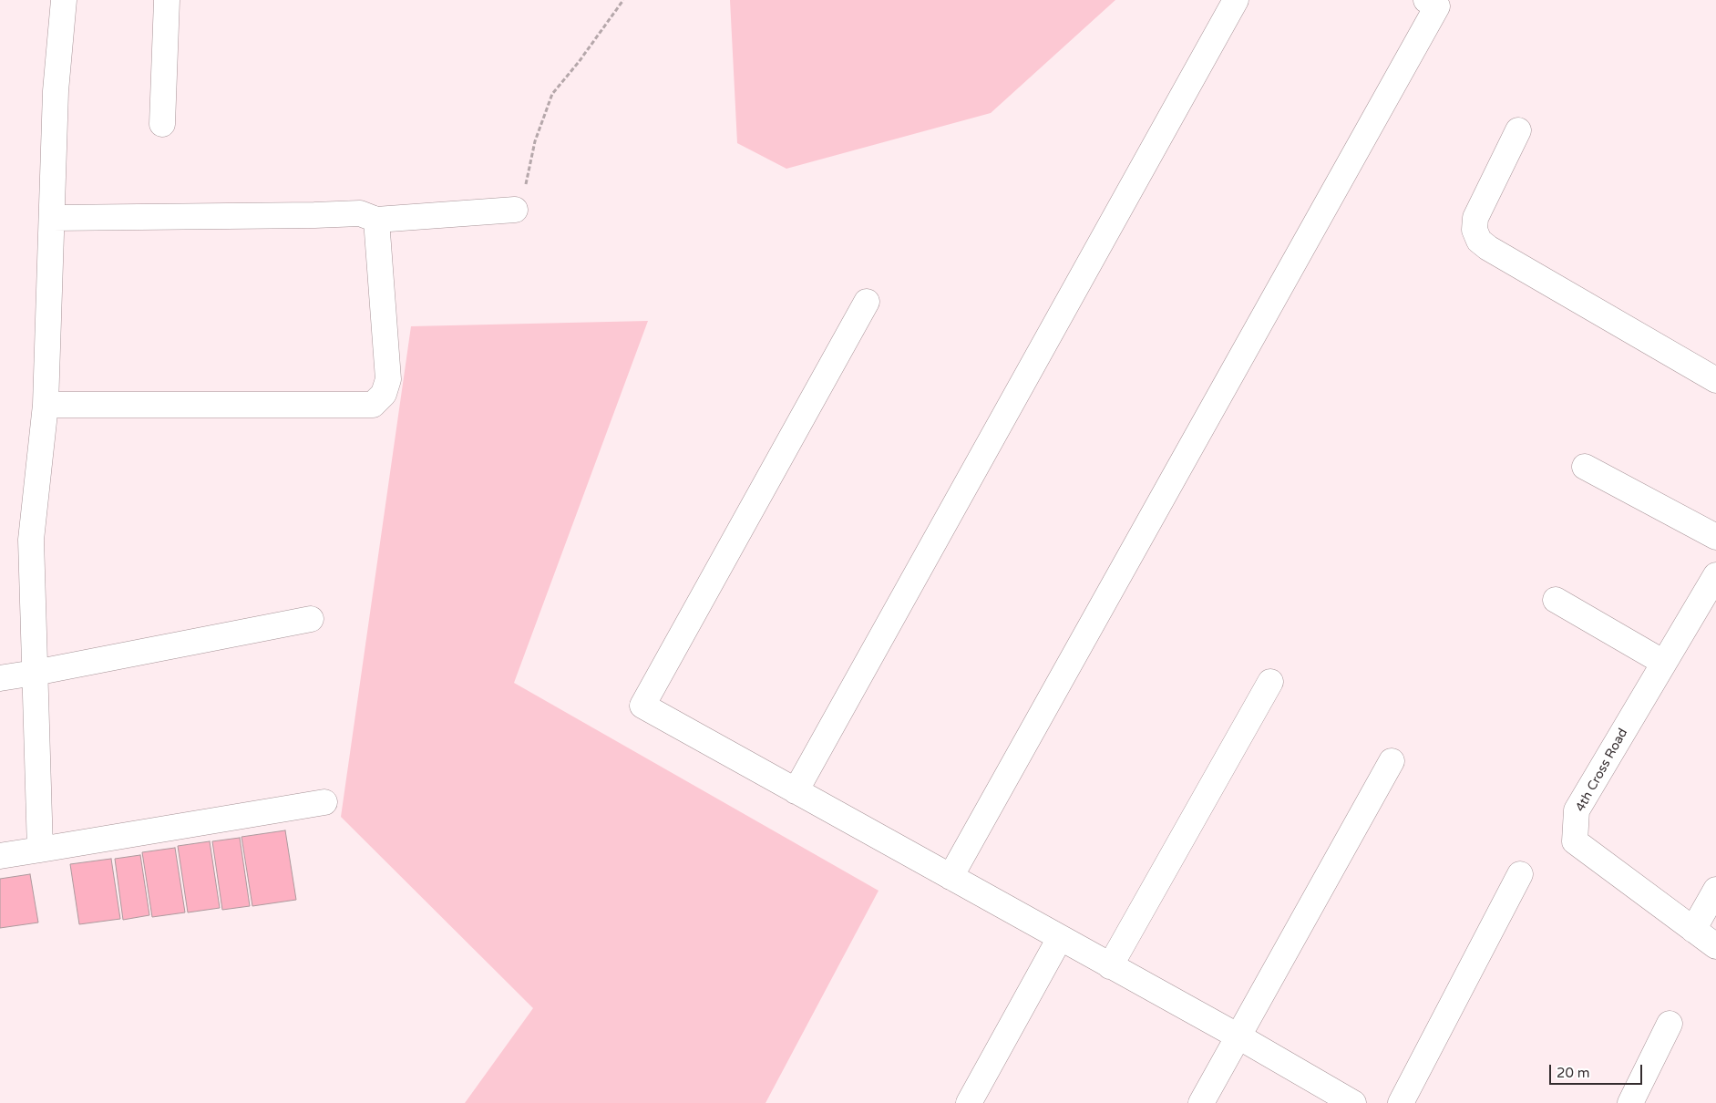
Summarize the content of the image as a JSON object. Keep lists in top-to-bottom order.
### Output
{
  "streets": {
    "street": ["4th Cross Road"]
  },
  "scale_bar": "20 m"
}
